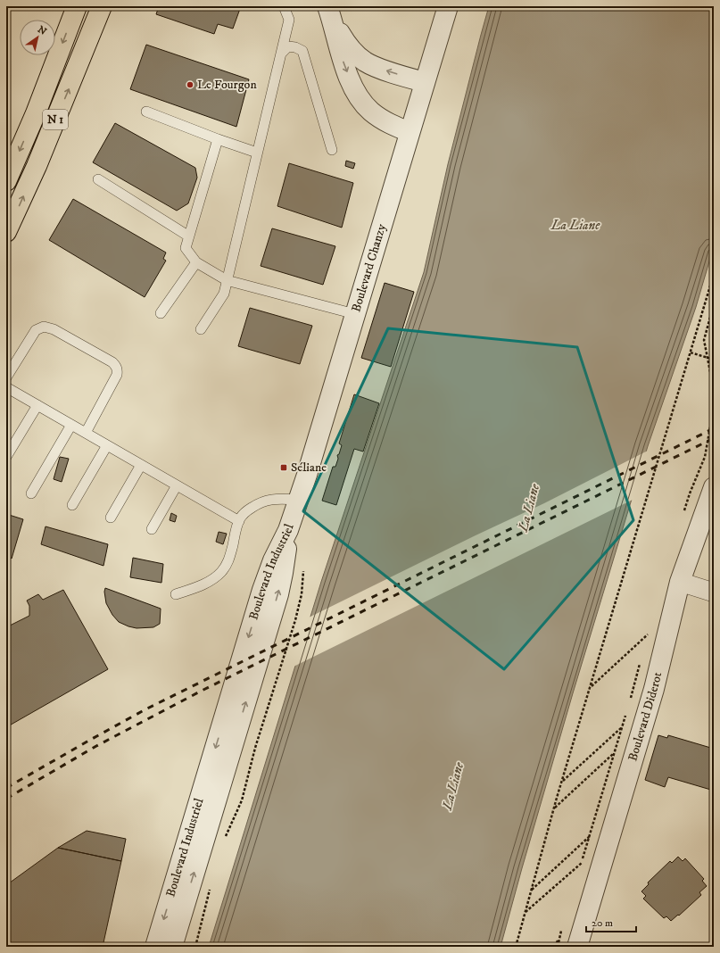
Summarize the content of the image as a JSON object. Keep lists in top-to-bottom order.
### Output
{
  "streets": {
    "highway": ["N 1"],
    "street": ["Boulevard Chanzy", "Boulevard Industriel", "Boulevard Diderot"]
  },
  "crossings": [
    ["Boulevard Chanzy", "Boulevard Industriel"]
  ],
  "water": ["La Liane"],
  "places": {
    "other": ["Le Fourgon"],
    "transit": ["Séliane"]
  },
  "scale_bar": "20 m",
  "north": "top right"
}
